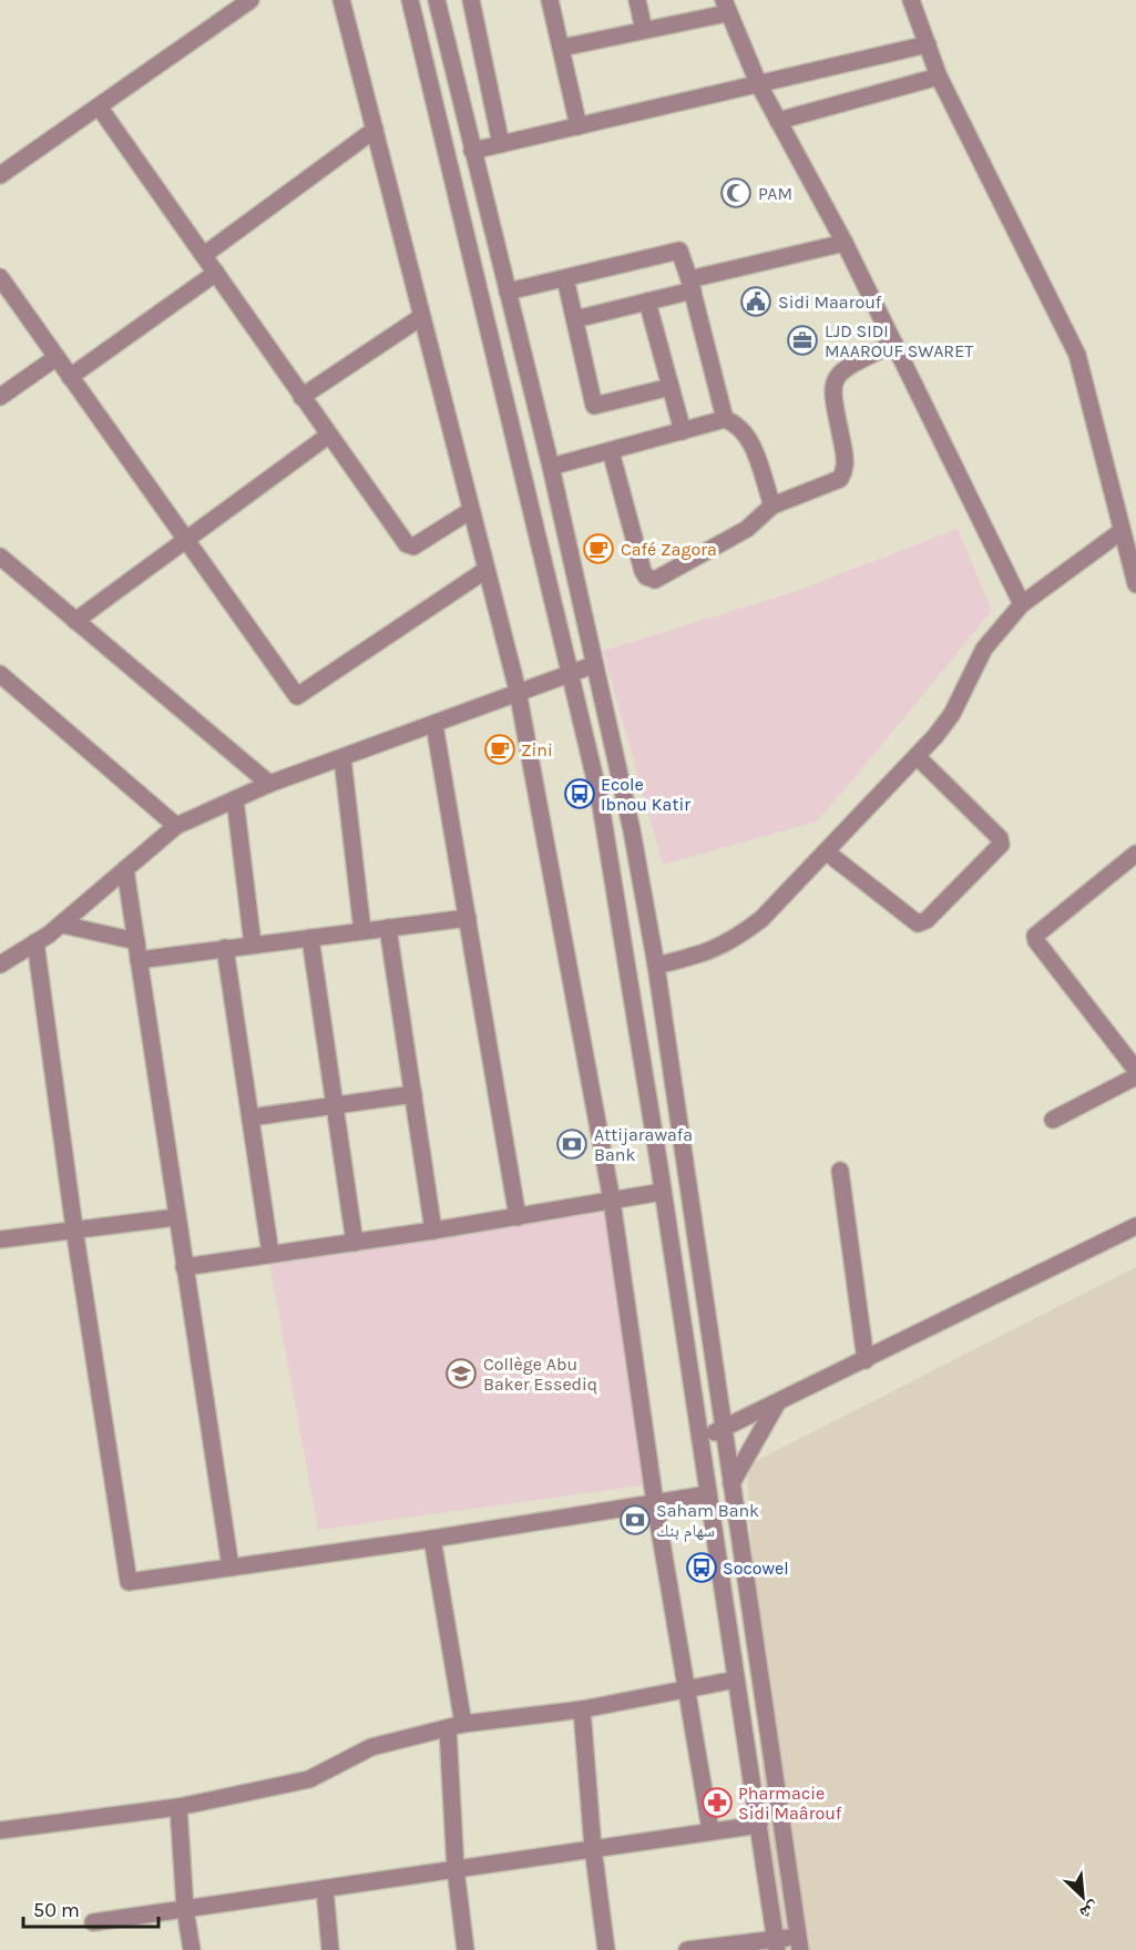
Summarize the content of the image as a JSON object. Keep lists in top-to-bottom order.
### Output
{
  "places": {
    "mosque": ["PAM"],
    "public building": ["Sidi Maarouf"],
    "office": ["LJD SIDI MAAROUF SWARET"],
    "cafe": ["Café Zagora", "Zini"],
    "bus stop": ["Ecole Ibnou Katir", "Socowel"],
    "bank": ["Attijarawafa Bank", "Saham Bank سهام بنك"],
    "school or university": ["Collège Abu Baker Essediq"],
    "pharmacy": ["Pharmacie Sidi Maârouf"]
  },
  "scale_bar": "50 m",
  "north": "bottom right"
}
